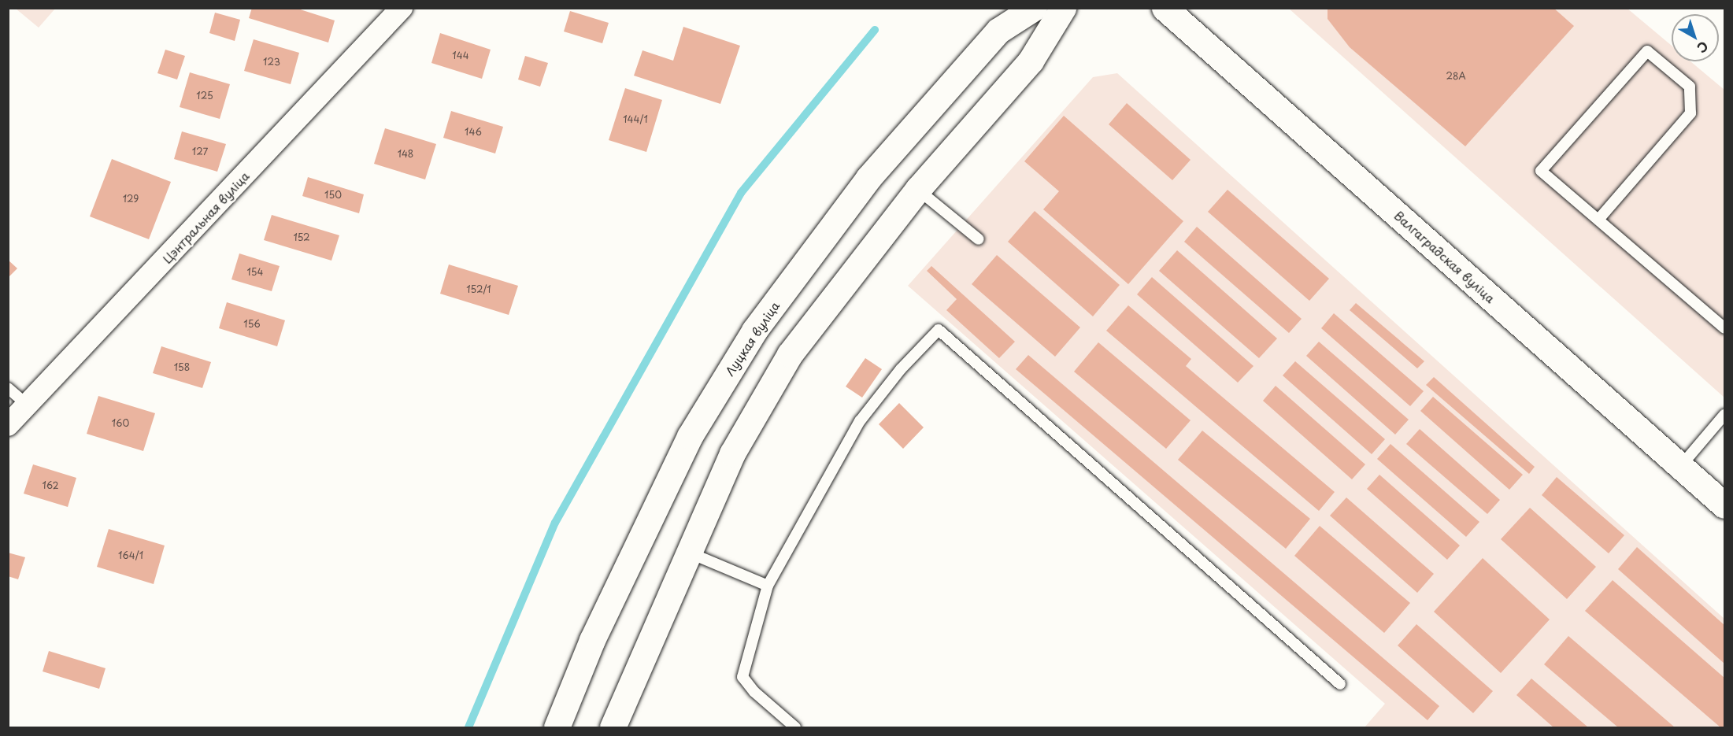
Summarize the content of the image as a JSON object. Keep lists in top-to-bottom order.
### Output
{
  "streets": {
    "street": ["Цэнтральная вуліца", "Валгаградская вуліца", "Луцкая вуліца"]
  },
  "house_numbers": [
    "144",
    "123",
    "28А",
    "125",
    "144/1",
    "146",
    "127",
    "148",
    "150",
    "129",
    "152",
    "154",
    "152/1",
    "156",
    "158",
    "160",
    "162",
    "164/1"
  ],
  "north": "bottom right"
}
